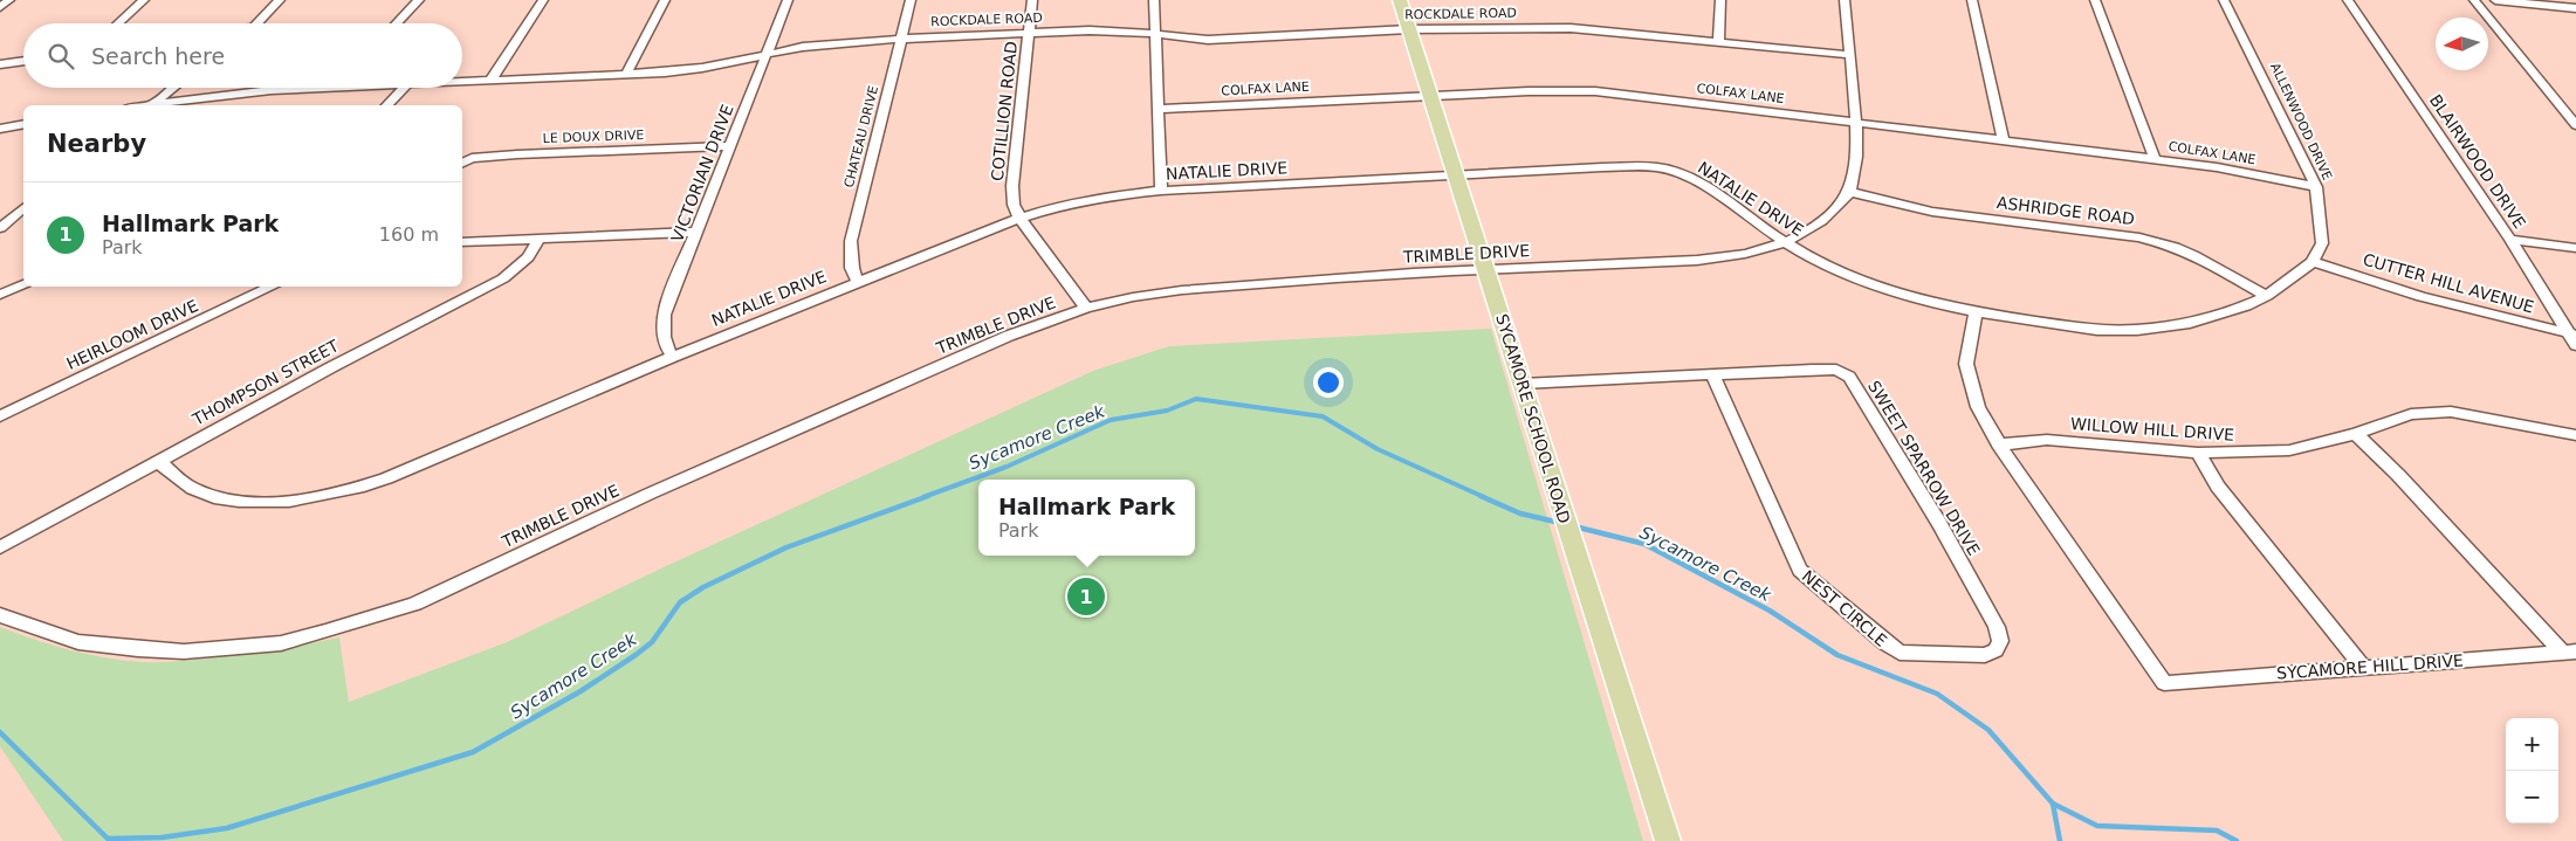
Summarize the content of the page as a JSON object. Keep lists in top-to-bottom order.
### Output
{
  "streets": {
    "main road": ["SYCAMORE SCHOOL ROAD"],
    "street": [
      "ROCKDALE ROAD",
      "COLFAX LANE",
      "COTILLION ROAD",
      "ALLENWOOD DRIVE",
      "LE DOUX DRIVE",
      "CHATEAU DRIVE",
      "BLAIRWOOD DRIVE",
      "NATALIE DRIVE",
      "VICTORIAN DRIVE",
      "ASHRIDGE ROAD",
      "TRIMBLE DRIVE",
      "CUTTER HILL AVENUE",
      "HEIRLOOM DRIVE",
      "THOMPSON STREET",
      "WILLOW HILL DRIVE",
      "SWEET SPARROW DRIVE",
      "NEST CIRCLE",
      "SYCAMORE HILL DRIVE"
    ]
  },
  "crossings": [
    ["ROCKDALE ROAD", "COTILLION ROAD"],
    ["ROCKDALE ROAD", "CHATEAU DRIVE"],
    ["ROCKDALE ROAD", "VICTORIAN DRIVE"],
    ["ROCKDALE ROAD", "SYCAMORE SCHOOL ROAD"],
    ["COLFAX LANE", "ALLENWOOD DRIVE"],
    ["COLFAX LANE", "SYCAMORE SCHOOL ROAD"],
    ["COTILLION ROAD", "NATALIE DRIVE"],
    ["COTILLION ROAD", "TRIMBLE DRIVE"],
    ["ALLENWOOD DRIVE", "NATALIE DRIVE"],
    ["ALLENWOOD DRIVE", "CUTTER HILL AVENUE"],
    ["LE DOUX DRIVE", "VICTORIAN DRIVE"],
    ["CHATEAU DRIVE", "NATALIE DRIVE"],
    ["BLAIRWOOD DRIVE", "CUTTER HILL AVENUE"],
    ["NATALIE DRIVE", "VICTORIAN DRIVE"],
    ["NATALIE DRIVE", "ASHRIDGE ROAD"],
    ["NATALIE DRIVE", "TRIMBLE DRIVE"],
    ["NATALIE DRIVE", "CUTTER HILL AVENUE"],
    ["NATALIE DRIVE", "THOMPSON STREET"],
    ["NATALIE DRIVE", "SYCAMORE SCHOOL ROAD"],
    ["ASHRIDGE ROAD", "TRIMBLE DRIVE"],
    ["TRIMBLE DRIVE", "SYCAMORE SCHOOL ROAD"],
    ["SYCAMORE SCHOOL ROAD", "SWEET SPARROW DRIVE"],
    ["WILLOW HILL DRIVE", "SYCAMORE HILL DRIVE"],
    ["SWEET SPARROW DRIVE", "NEST CIRCLE"]
  ],
  "water": ["Sycamore Creek"],
  "north": "left",
  "page": {
    "search": "Search here",
    "heading": "Nearby",
    "list": [
      {
        "mark": "1",
        "name": "Hallmark Park",
        "note": "Park",
        "value": "160 m"
      }
    ],
    "popup": ["Hallmark Park", "Park"],
    "pins": "1",
    "map_buttons": ["+", "−"]
  }
}
